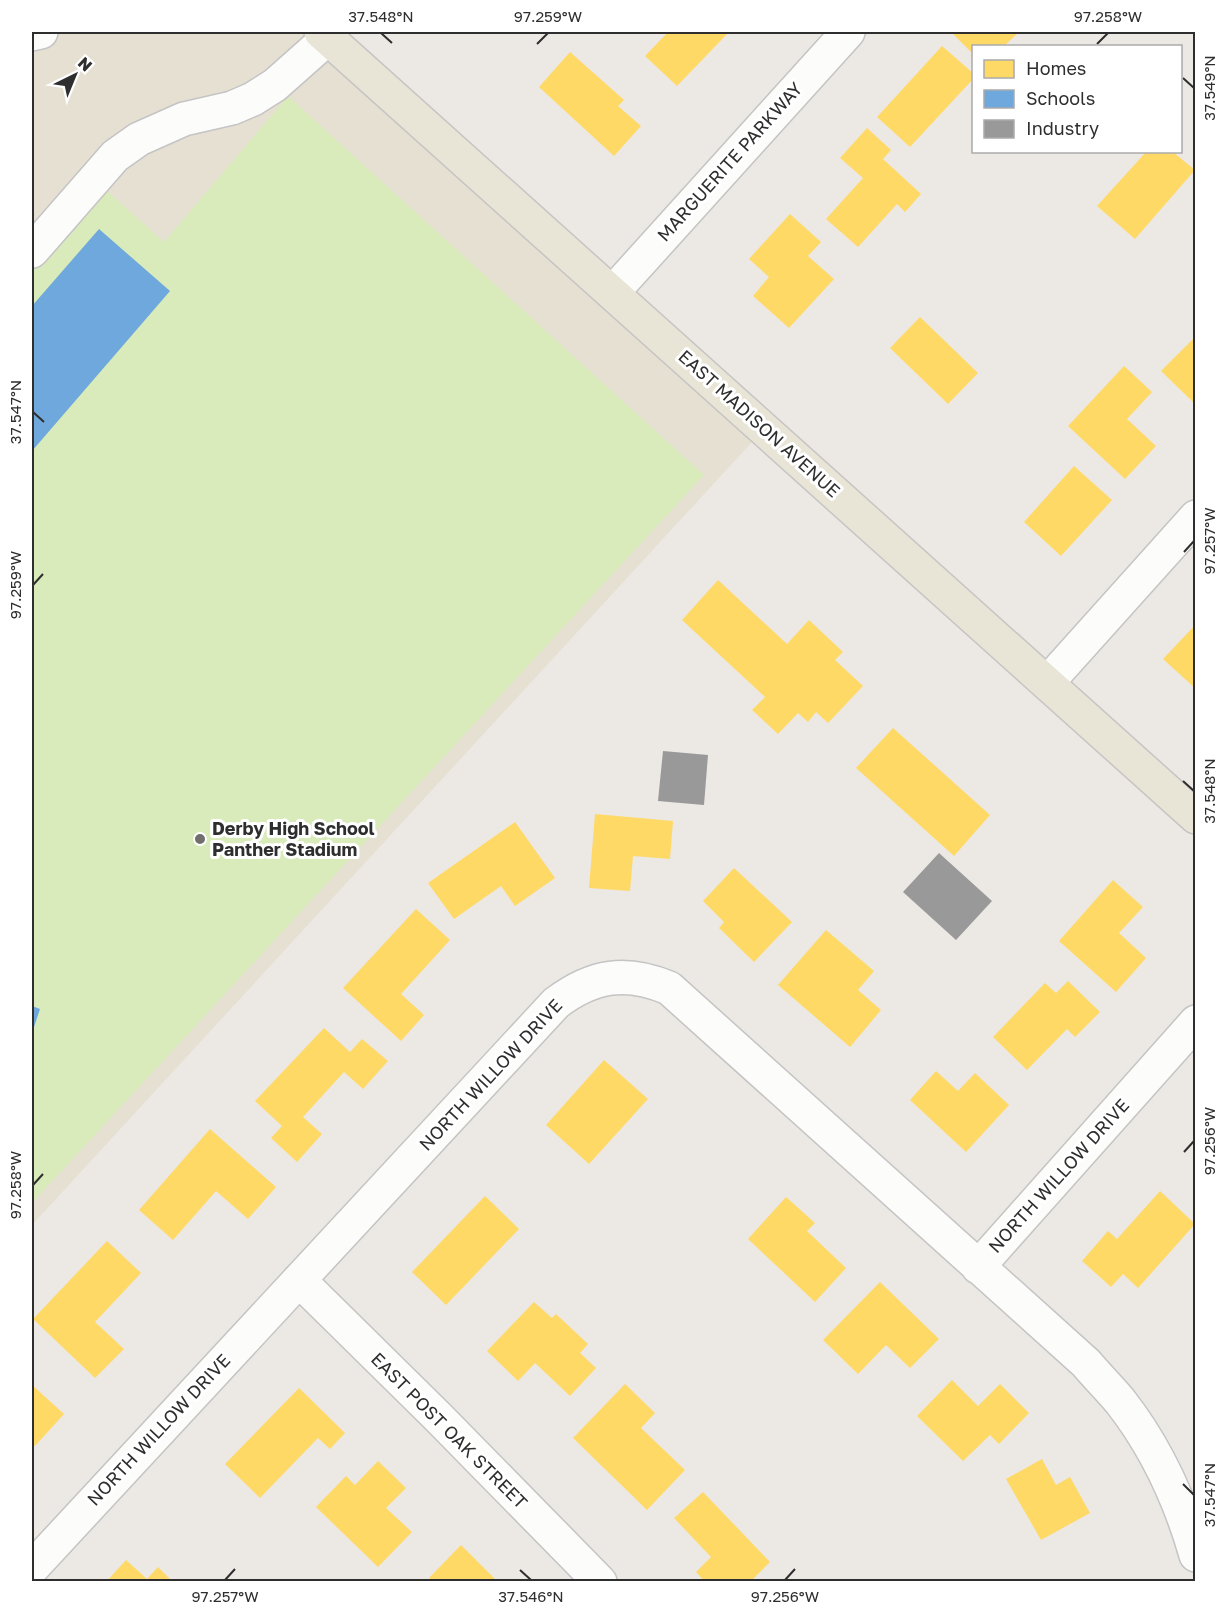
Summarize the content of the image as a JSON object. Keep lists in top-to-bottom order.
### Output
{
  "streets": {
    "main road": ["EAST MADISON AVENUE"],
    "street": ["MARGUERITE PARKWAY", "NORTH WILLOW DRIVE", "EAST POST OAK STREET"]
  },
  "crossings": [
    ["MARGUERITE PARKWAY", "EAST MADISON AVENUE"],
    ["NORTH WILLOW DRIVE", "EAST POST OAK STREET"]
  ],
  "places": ["Derby High School Panther Stadium"],
  "legend": ["Homes", "Schools", "Industry"],
  "north": "top right",
  "coordinates": [
    "37.548°N",
    "97.259°W",
    "97.258°W",
    "37.549°N",
    "37.547°N",
    "97.257°W",
    "97.256°W",
    "37.546°N"
  ]
}
